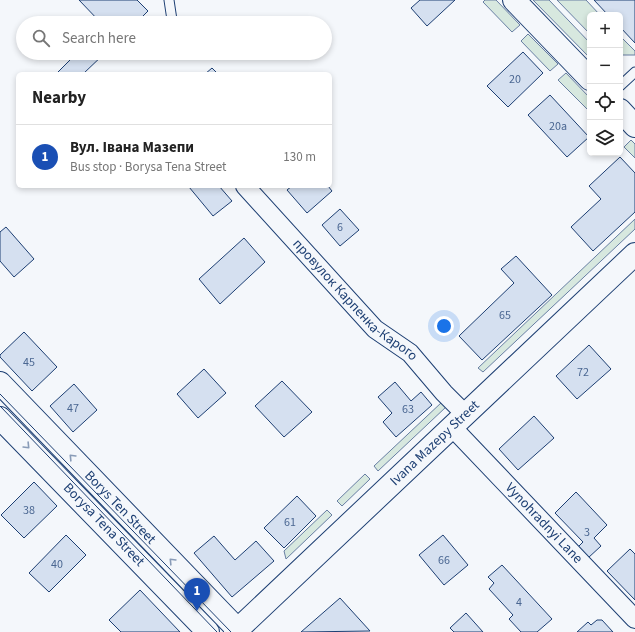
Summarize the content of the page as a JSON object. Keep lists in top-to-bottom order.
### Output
{
  "streets": {
    "street": [
      "провулок Карпенка-Карого",
      "Ivana Mazepy Street",
      "Borys Ten Street",
      "Vynohradnyi Lane",
      "Borysa Tena Street"
    ]
  },
  "crossings": [
    ["провулок Карпенка-Карого", "Ivana Mazepy Street"],
    ["провулок Карпенка-Карого", "Vynohradnyi Lane"],
    ["Ivana Mazepy Street", "Borys Ten Street"],
    ["Ivana Mazepy Street", "Vynohradnyi Lane"]
  ],
  "one_way": ["Borys Ten Street", "Borysa Tena Street"],
  "house_numbers": [
    "20",
    "20а",
    "6",
    "65",
    "45",
    "72",
    "47",
    "63",
    "38",
    "61",
    "3",
    "66",
    "40",
    "4"
  ],
  "page": {
    "map_buttons": ["+", "−"],
    "search": "Search here",
    "heading": "Nearby",
    "list": [
      {
        "mark": "1",
        "name": "Вул. Івана Мазепи",
        "note": "Bus stop · Borysa Tena Street",
        "value": "130 m"
      }
    ],
    "pins": "1"
  }
}
